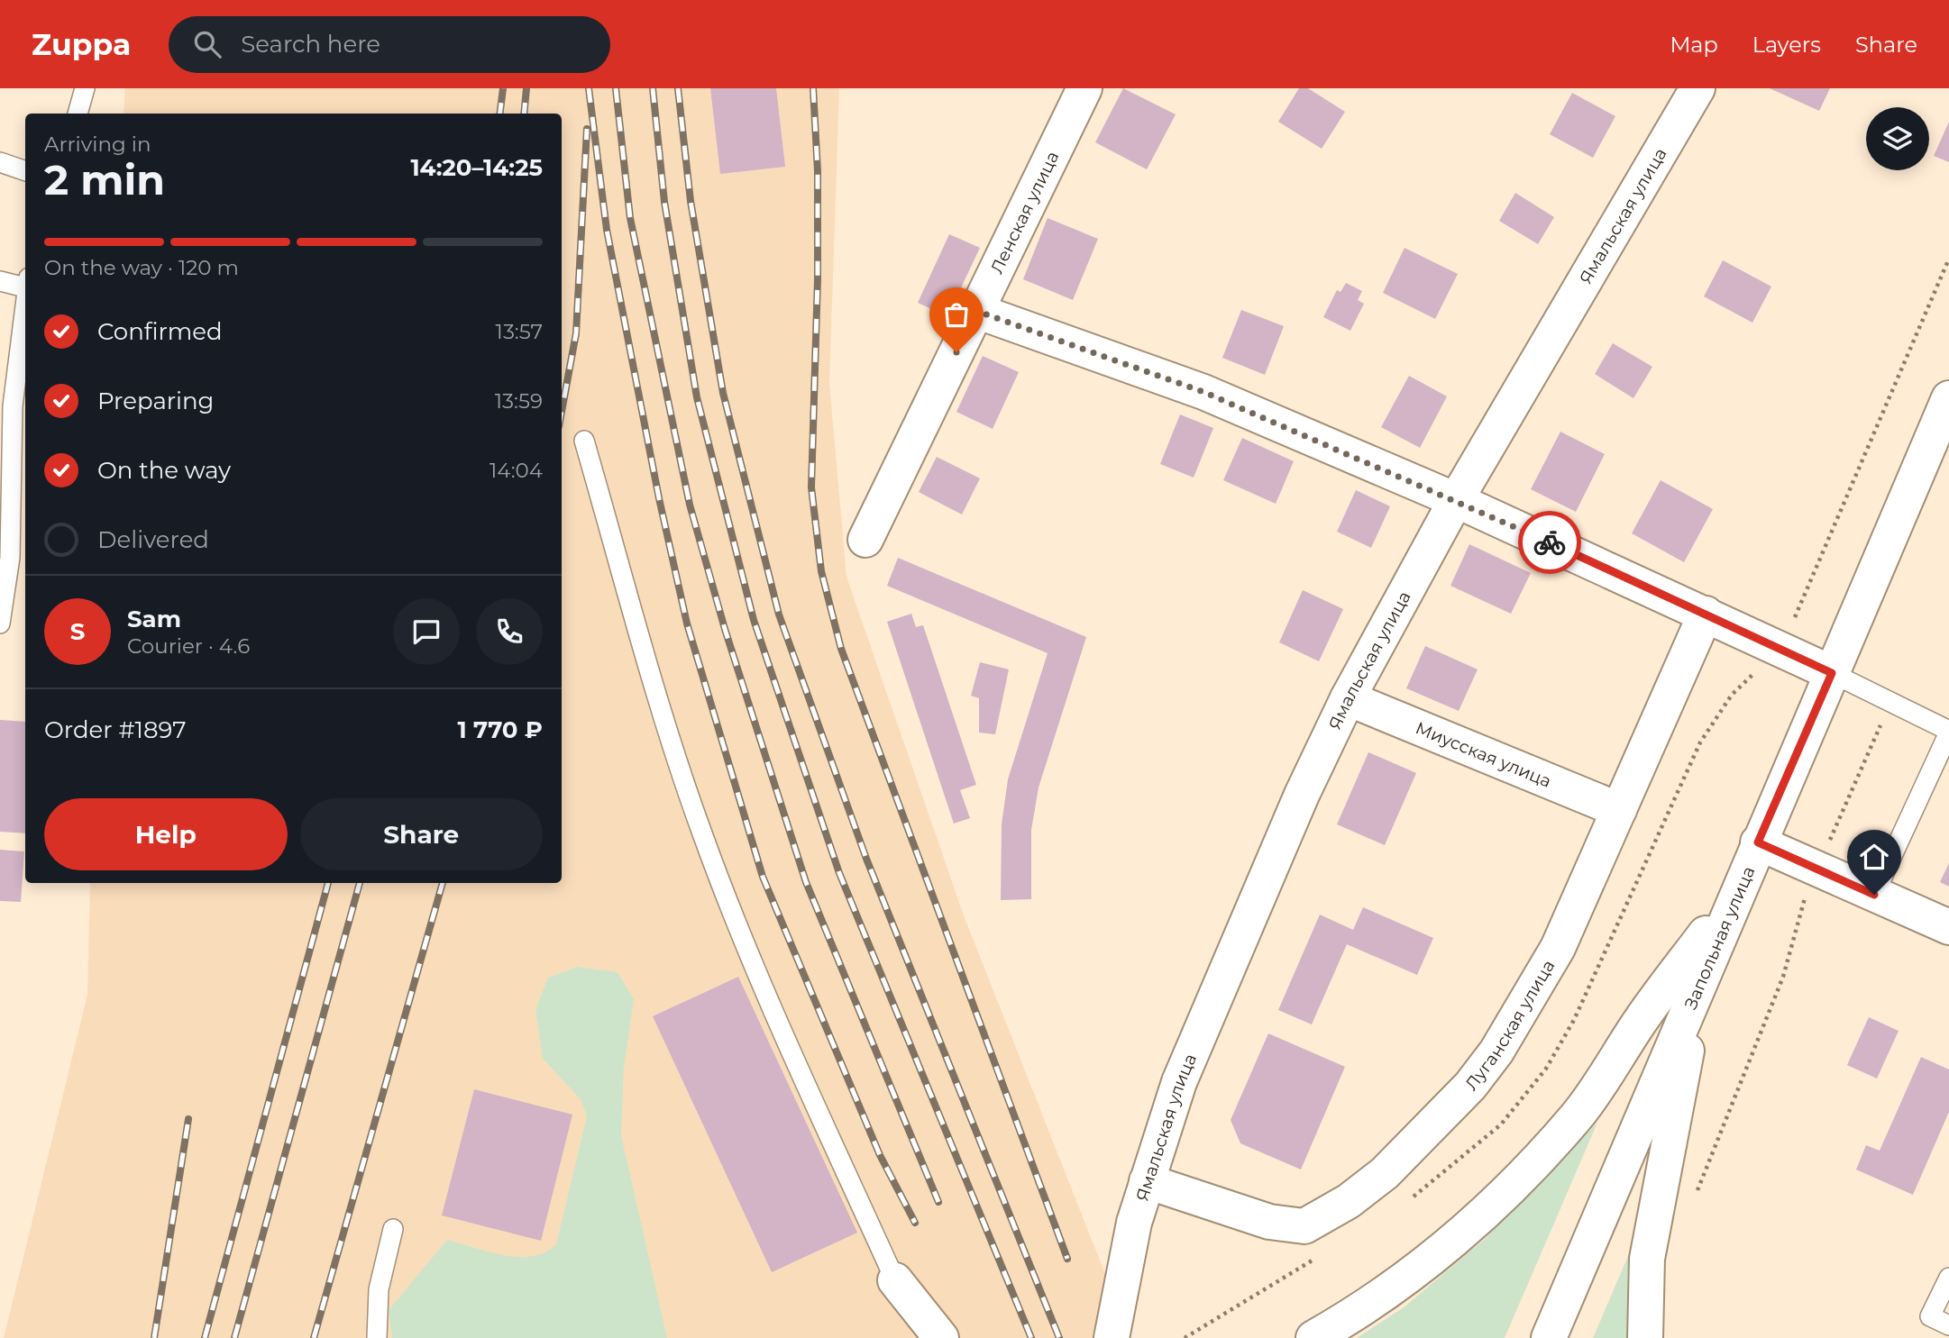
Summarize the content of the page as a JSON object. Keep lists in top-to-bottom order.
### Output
{
  "streets": {
    "street": [
      "Ленская улица",
      "Ямальская улица",
      "Миусская улица",
      "Запольная улица",
      "Луганская улица"
    ]
  },
  "crossings": [
    ["Ямальская улица", "Миусская улица"],
    ["Ямальская улица", "Луганская улица"],
    ["Миусская улица", "Луганская улица"]
  ],
  "page": {
    "header": "Zuppa",
    "search": "Search here",
    "nav": ["Map", "Layers", "Share"],
    "heading": ["2 min", "Arriving in", "14:20–14:25"],
    "panel": [
      "Sam",
      "Courier · 4.6",
      "Order #1897",
      "1 770 ₽"
    ],
    "bar": "On the way · 120 m",
    "list": [
      ["Confirmed", "13:57"],
      ["Preparing", "13:59"],
      ["On the way", "14:04"],
      "Delivered"
    ],
    "round": "S",
    "buttons": ["Help", "Share"]
  }
}
